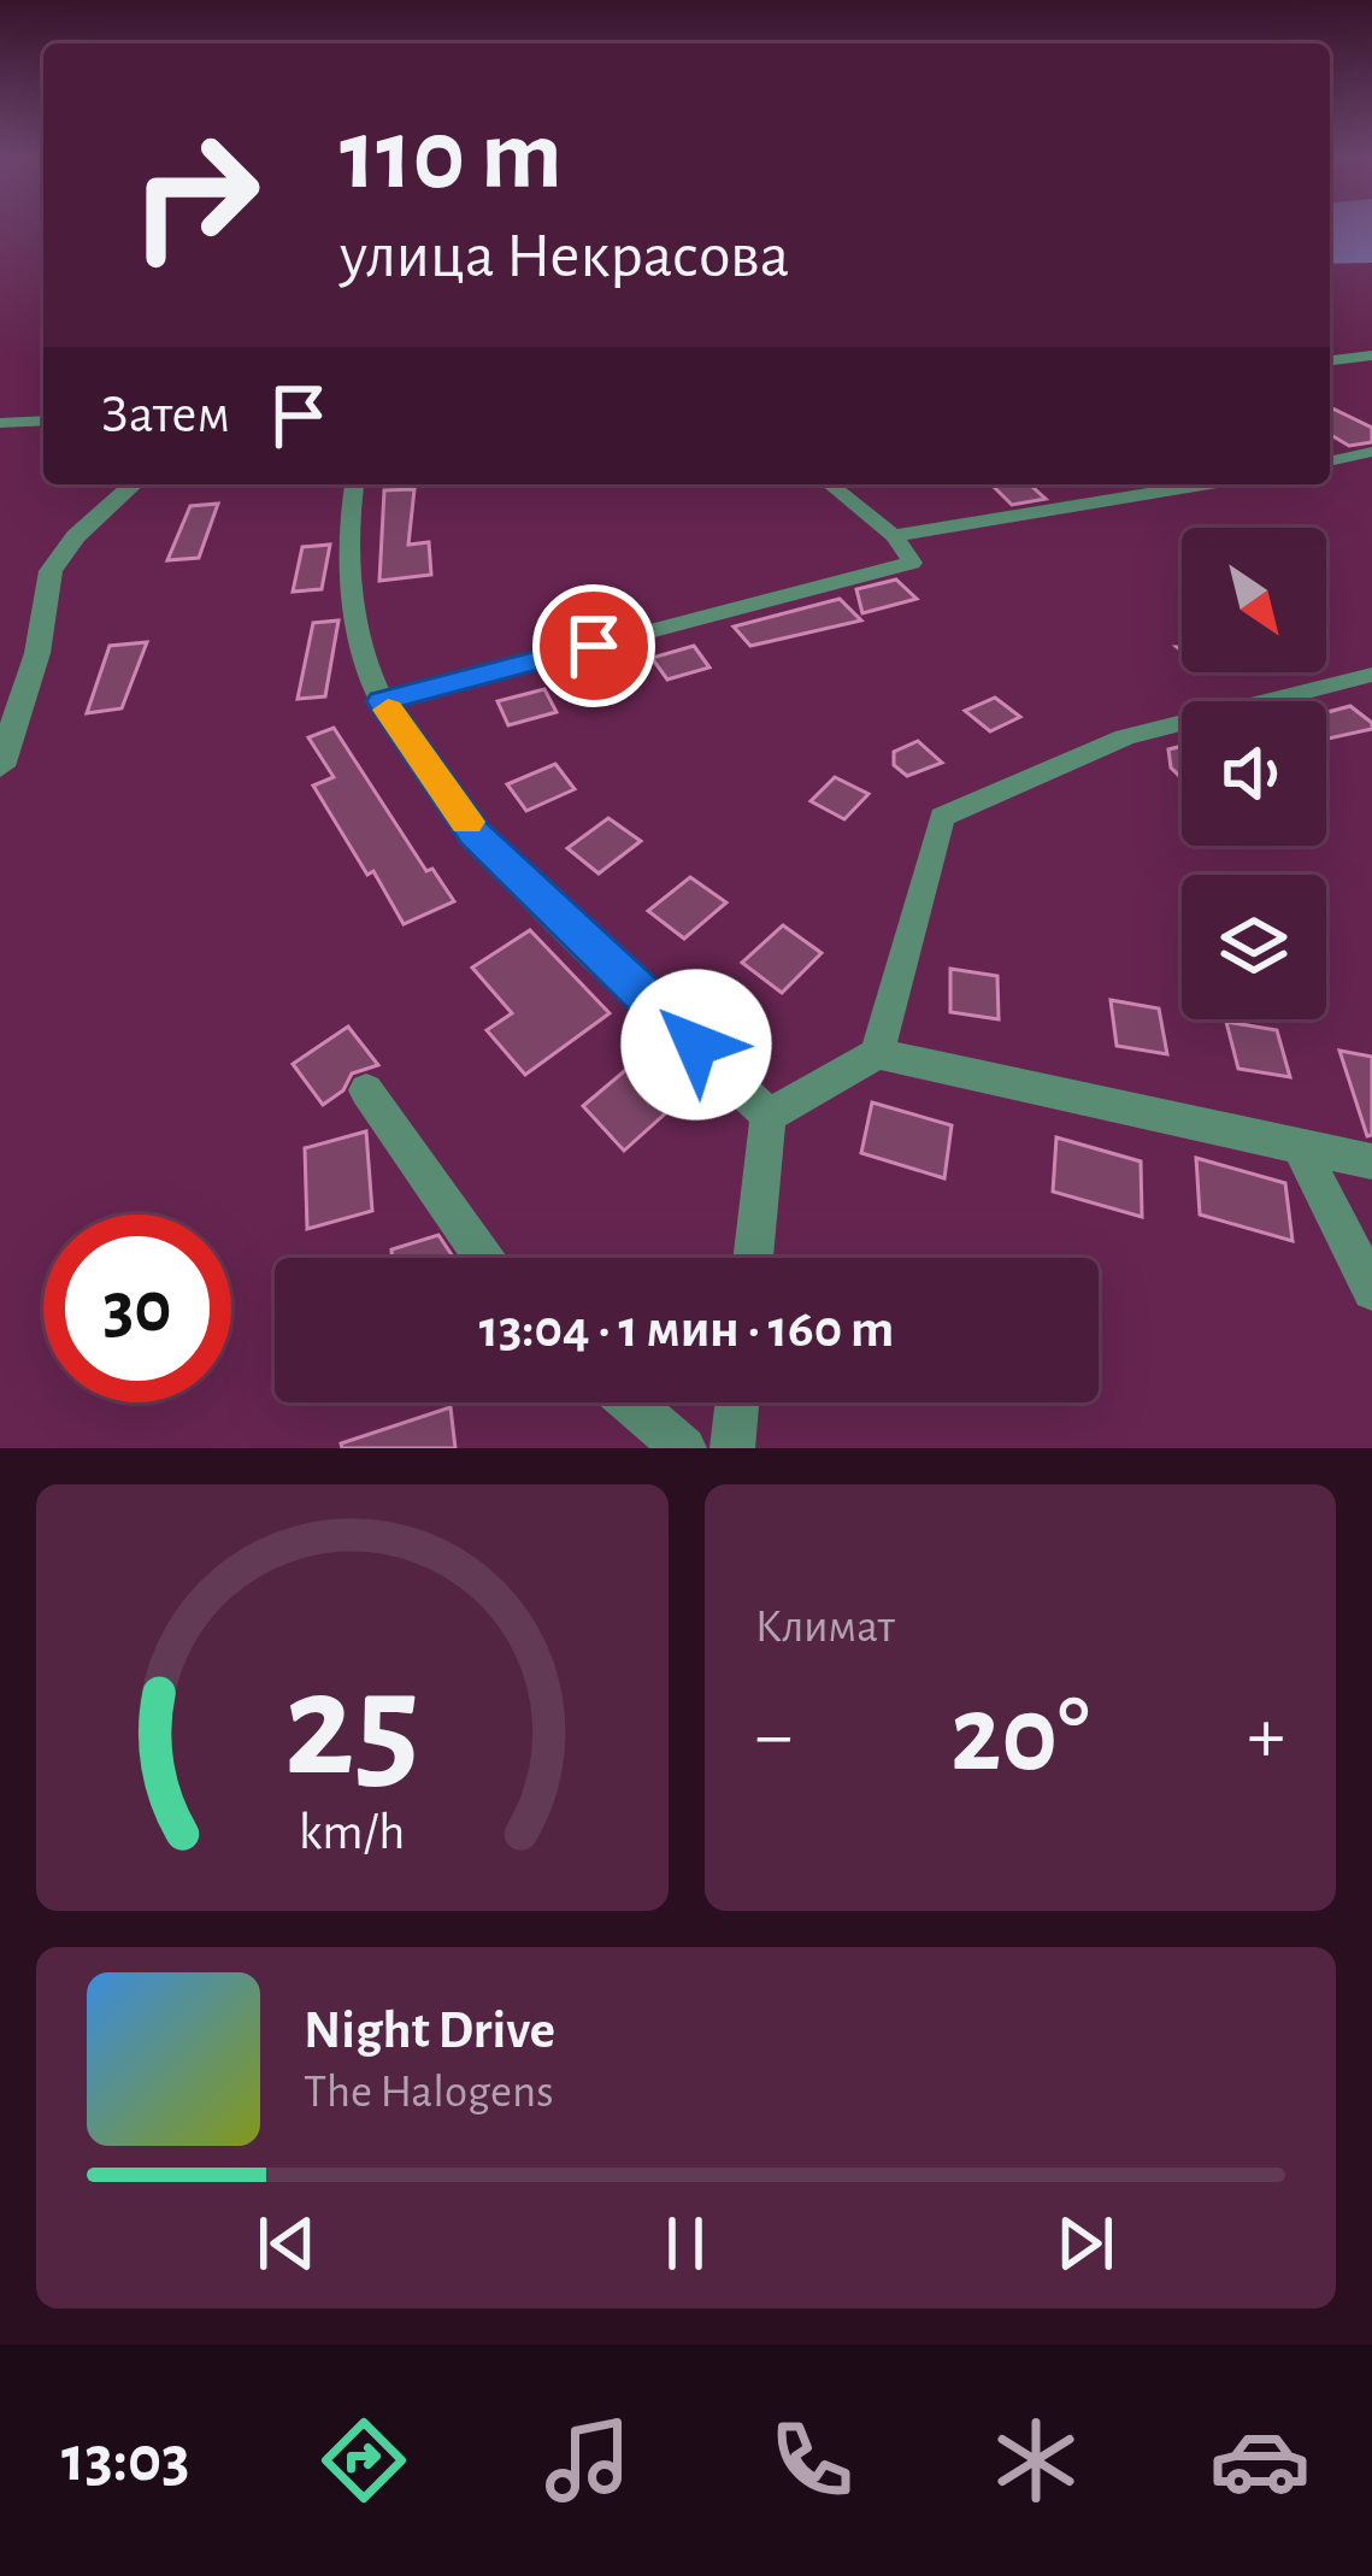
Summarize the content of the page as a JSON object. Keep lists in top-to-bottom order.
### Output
{
  "north": "bottom right",
  "page": {
    "turn": ["110 m", "улица Некрасова"],
    "then": "Затем",
    "limit": "30",
    "trip": "13:04 · 1 мин · 160 m",
    "tile": "Климат",
    "heat": ["−", "20°", "+"],
    "song": ["Night Drive", "The Halogens"],
    "tabs": "13:03",
    "gauge": ["25", "km/h"]
  }
}
